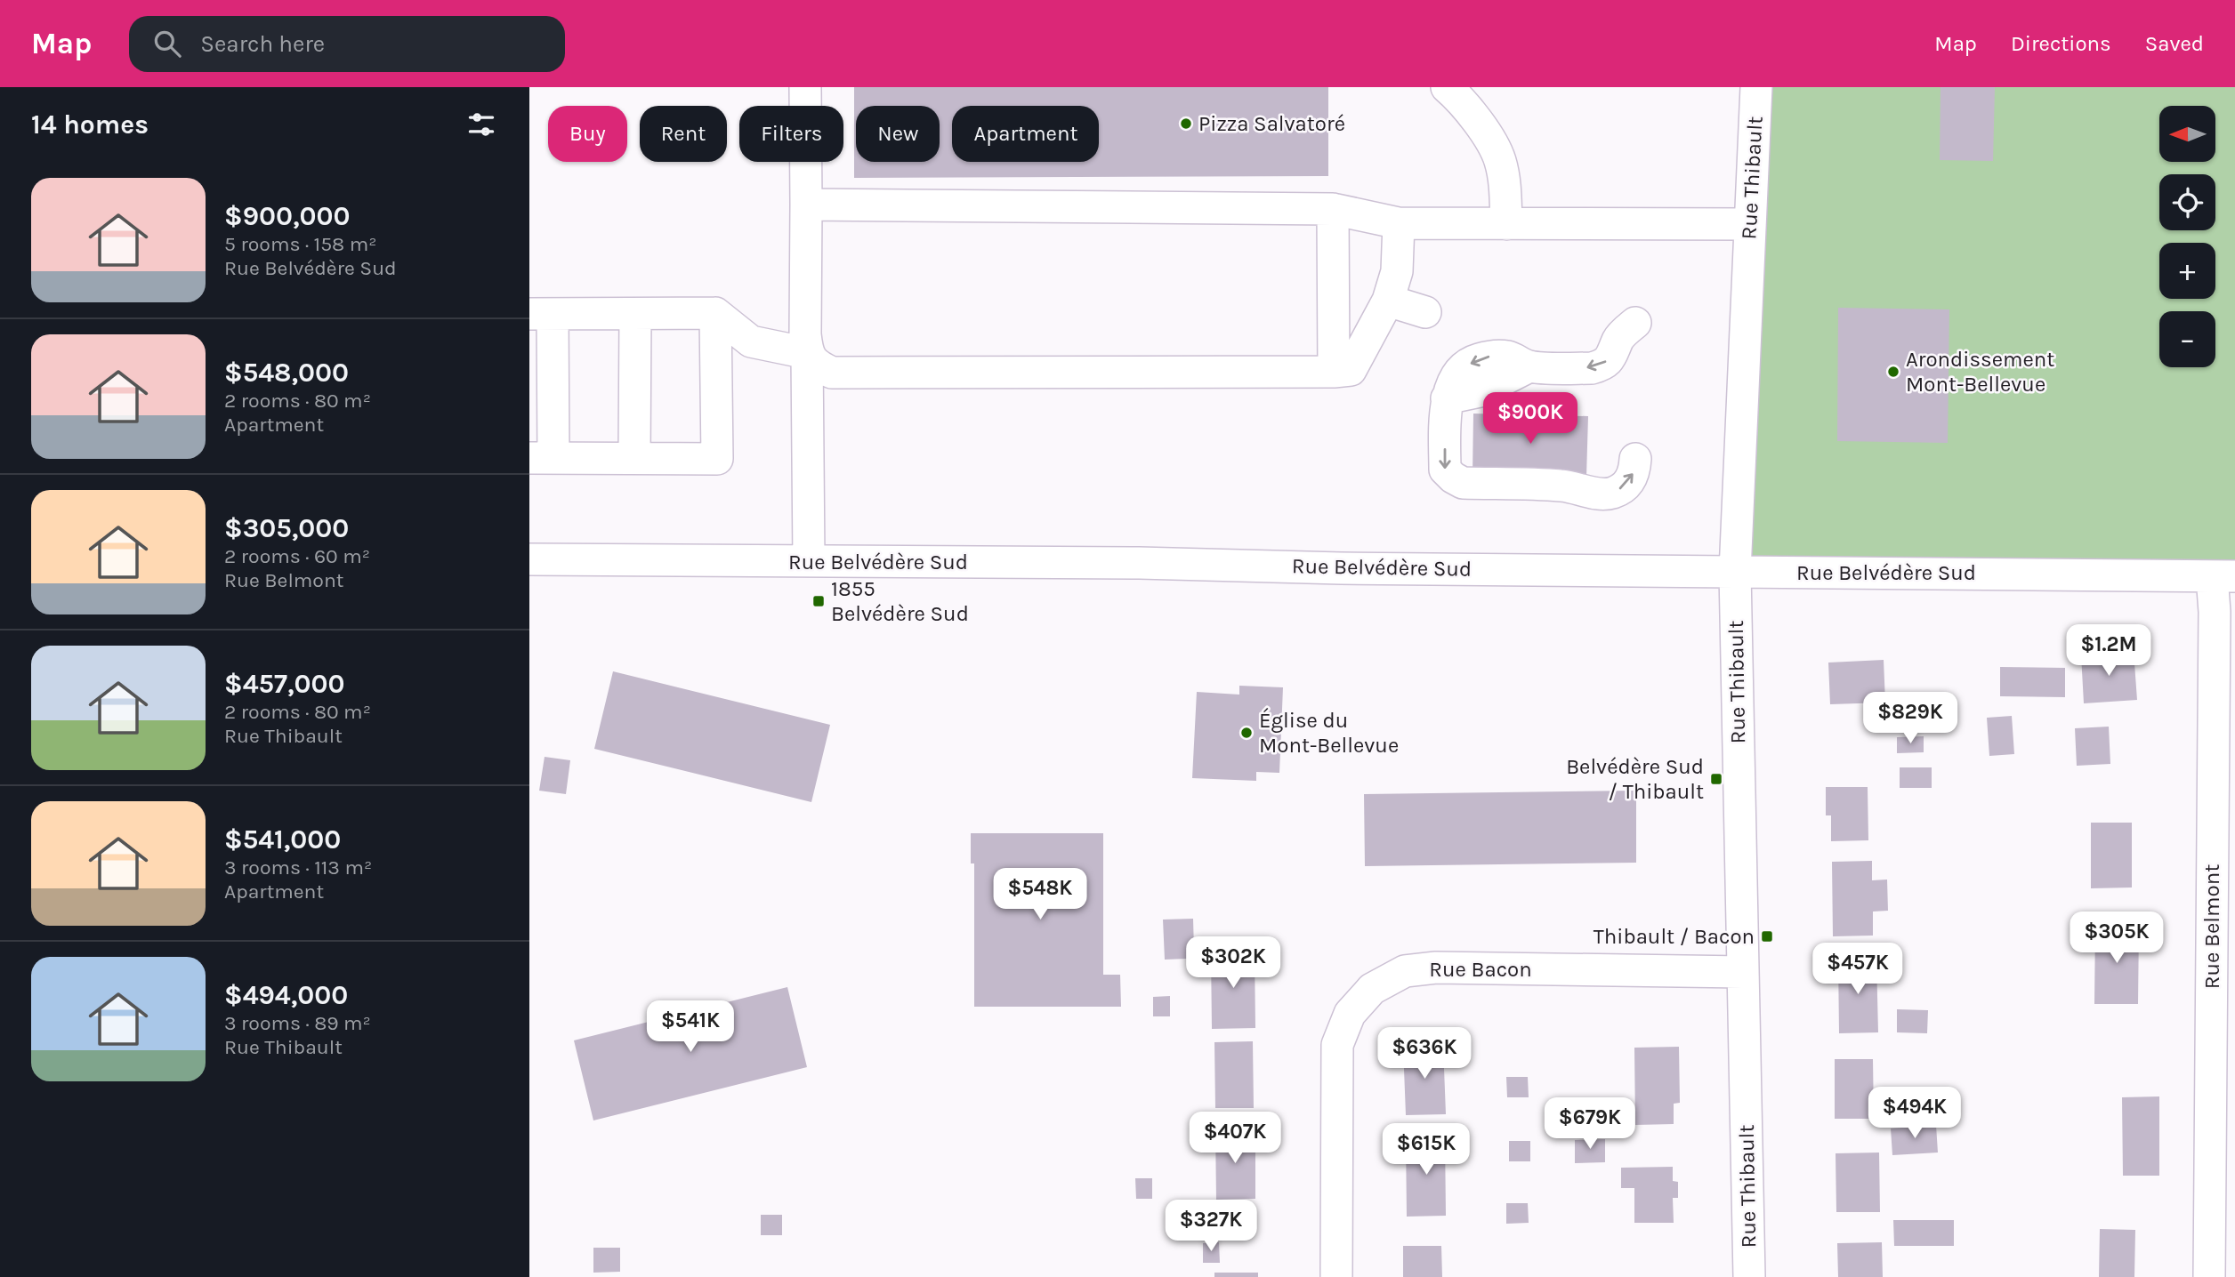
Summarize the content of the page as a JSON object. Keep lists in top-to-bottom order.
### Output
{
  "streets": {
    "street": [
      "Rue Thibault",
      "Rue Belvédère Sud",
      "Rue Belmont",
      "Rue Bacon"
    ]
  },
  "crossings": [
    ["Rue Thibault", "Rue Belvédère Sud"],
    ["Rue Thibault", "Rue Bacon"],
    ["Rue Belvédère Sud", "Rue Belmont"]
  ],
  "places": {
    "other": ["Pizza Salvatoré", "Arondissement Mont-Bellevue", "Église du Mont-Bellevue"],
    "transit": ["1855 Belvédère Sud", "Belvédère Sud / Thibault", "Thibault / Bacon"]
  },
  "north": "left",
  "page": {
    "header": "Map",
    "search": "Search here",
    "nav": ["Map", "Directions", "Saved"],
    "heading": "14 homes",
    "map_buttons": ["+", "−"],
    "chip": [
      "Buy",
      "Rent",
      "Filters",
      "New",
      "Apartment"
    ],
    "list": [
      {
        "name": "$900,000",
        "note": "5 rooms · 158 m² · Rue Belvédère Sud"
      },
      {
        "name": "$548,000",
        "note": "2 rooms · 80 m² · Apartment"
      },
      {
        "name": "$305,000",
        "note": "2 rooms · 60 m² · Rue Belmont"
      },
      {
        "name": "$457,000",
        "note": "2 rooms · 80 m² · Rue Thibault"
      },
      {
        "name": "$541,000",
        "note": "3 rooms · 113 m² · Apartment"
      },
      {
        "name": "$494,000",
        "note": "3 rooms · 89 m² · Rue Thibault"
      }
    ],
    "price": [
      "$900K",
      "$1.2M",
      "$829K",
      "$548K",
      "$305K",
      "$302K",
      "$457K",
      "$541K",
      "$636K",
      "$494K",
      "$679K",
      "$407K",
      "$615K",
      "$327K"
    ]
  }
}
